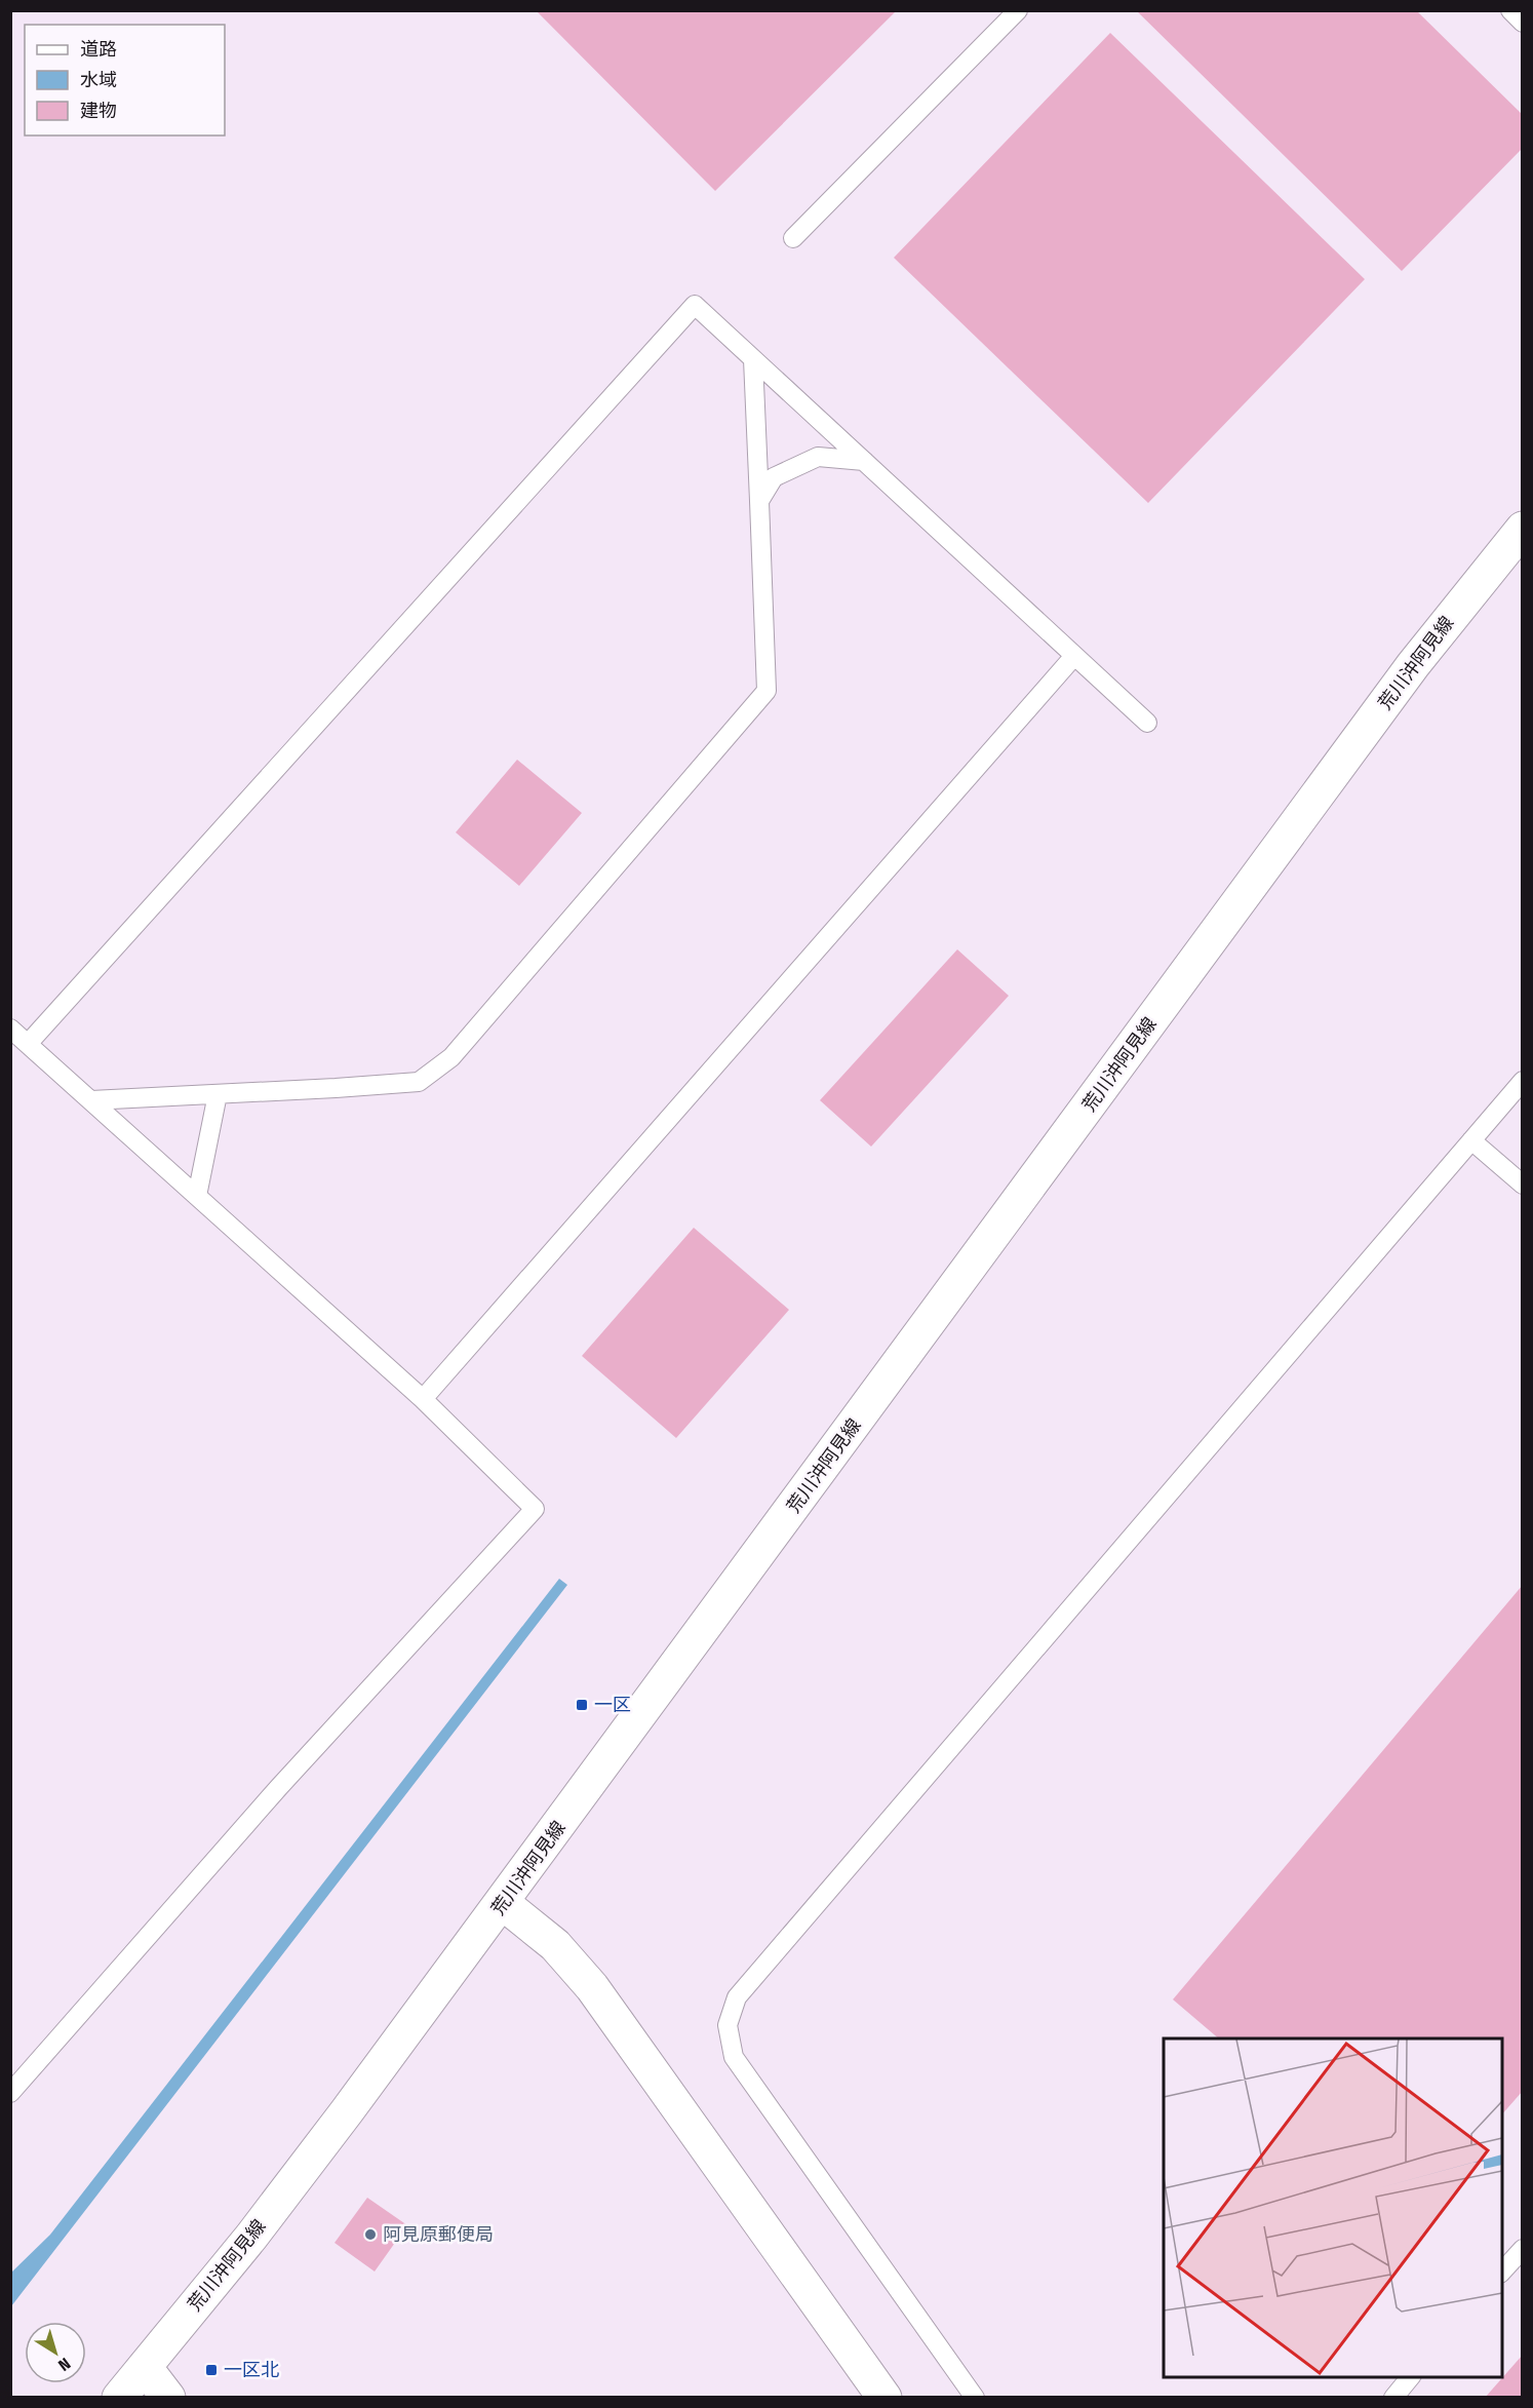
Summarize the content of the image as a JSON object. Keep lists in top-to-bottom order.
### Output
{
  "streets": {
    "main road": ["荒川沖阿見線"]
  },
  "places": {
    "transit": ["一区", "一区北"],
    "other": ["阿見原郵便局"]
  },
  "legend": ["道路", "水域", "建物"],
  "north": "bottom right"
}
